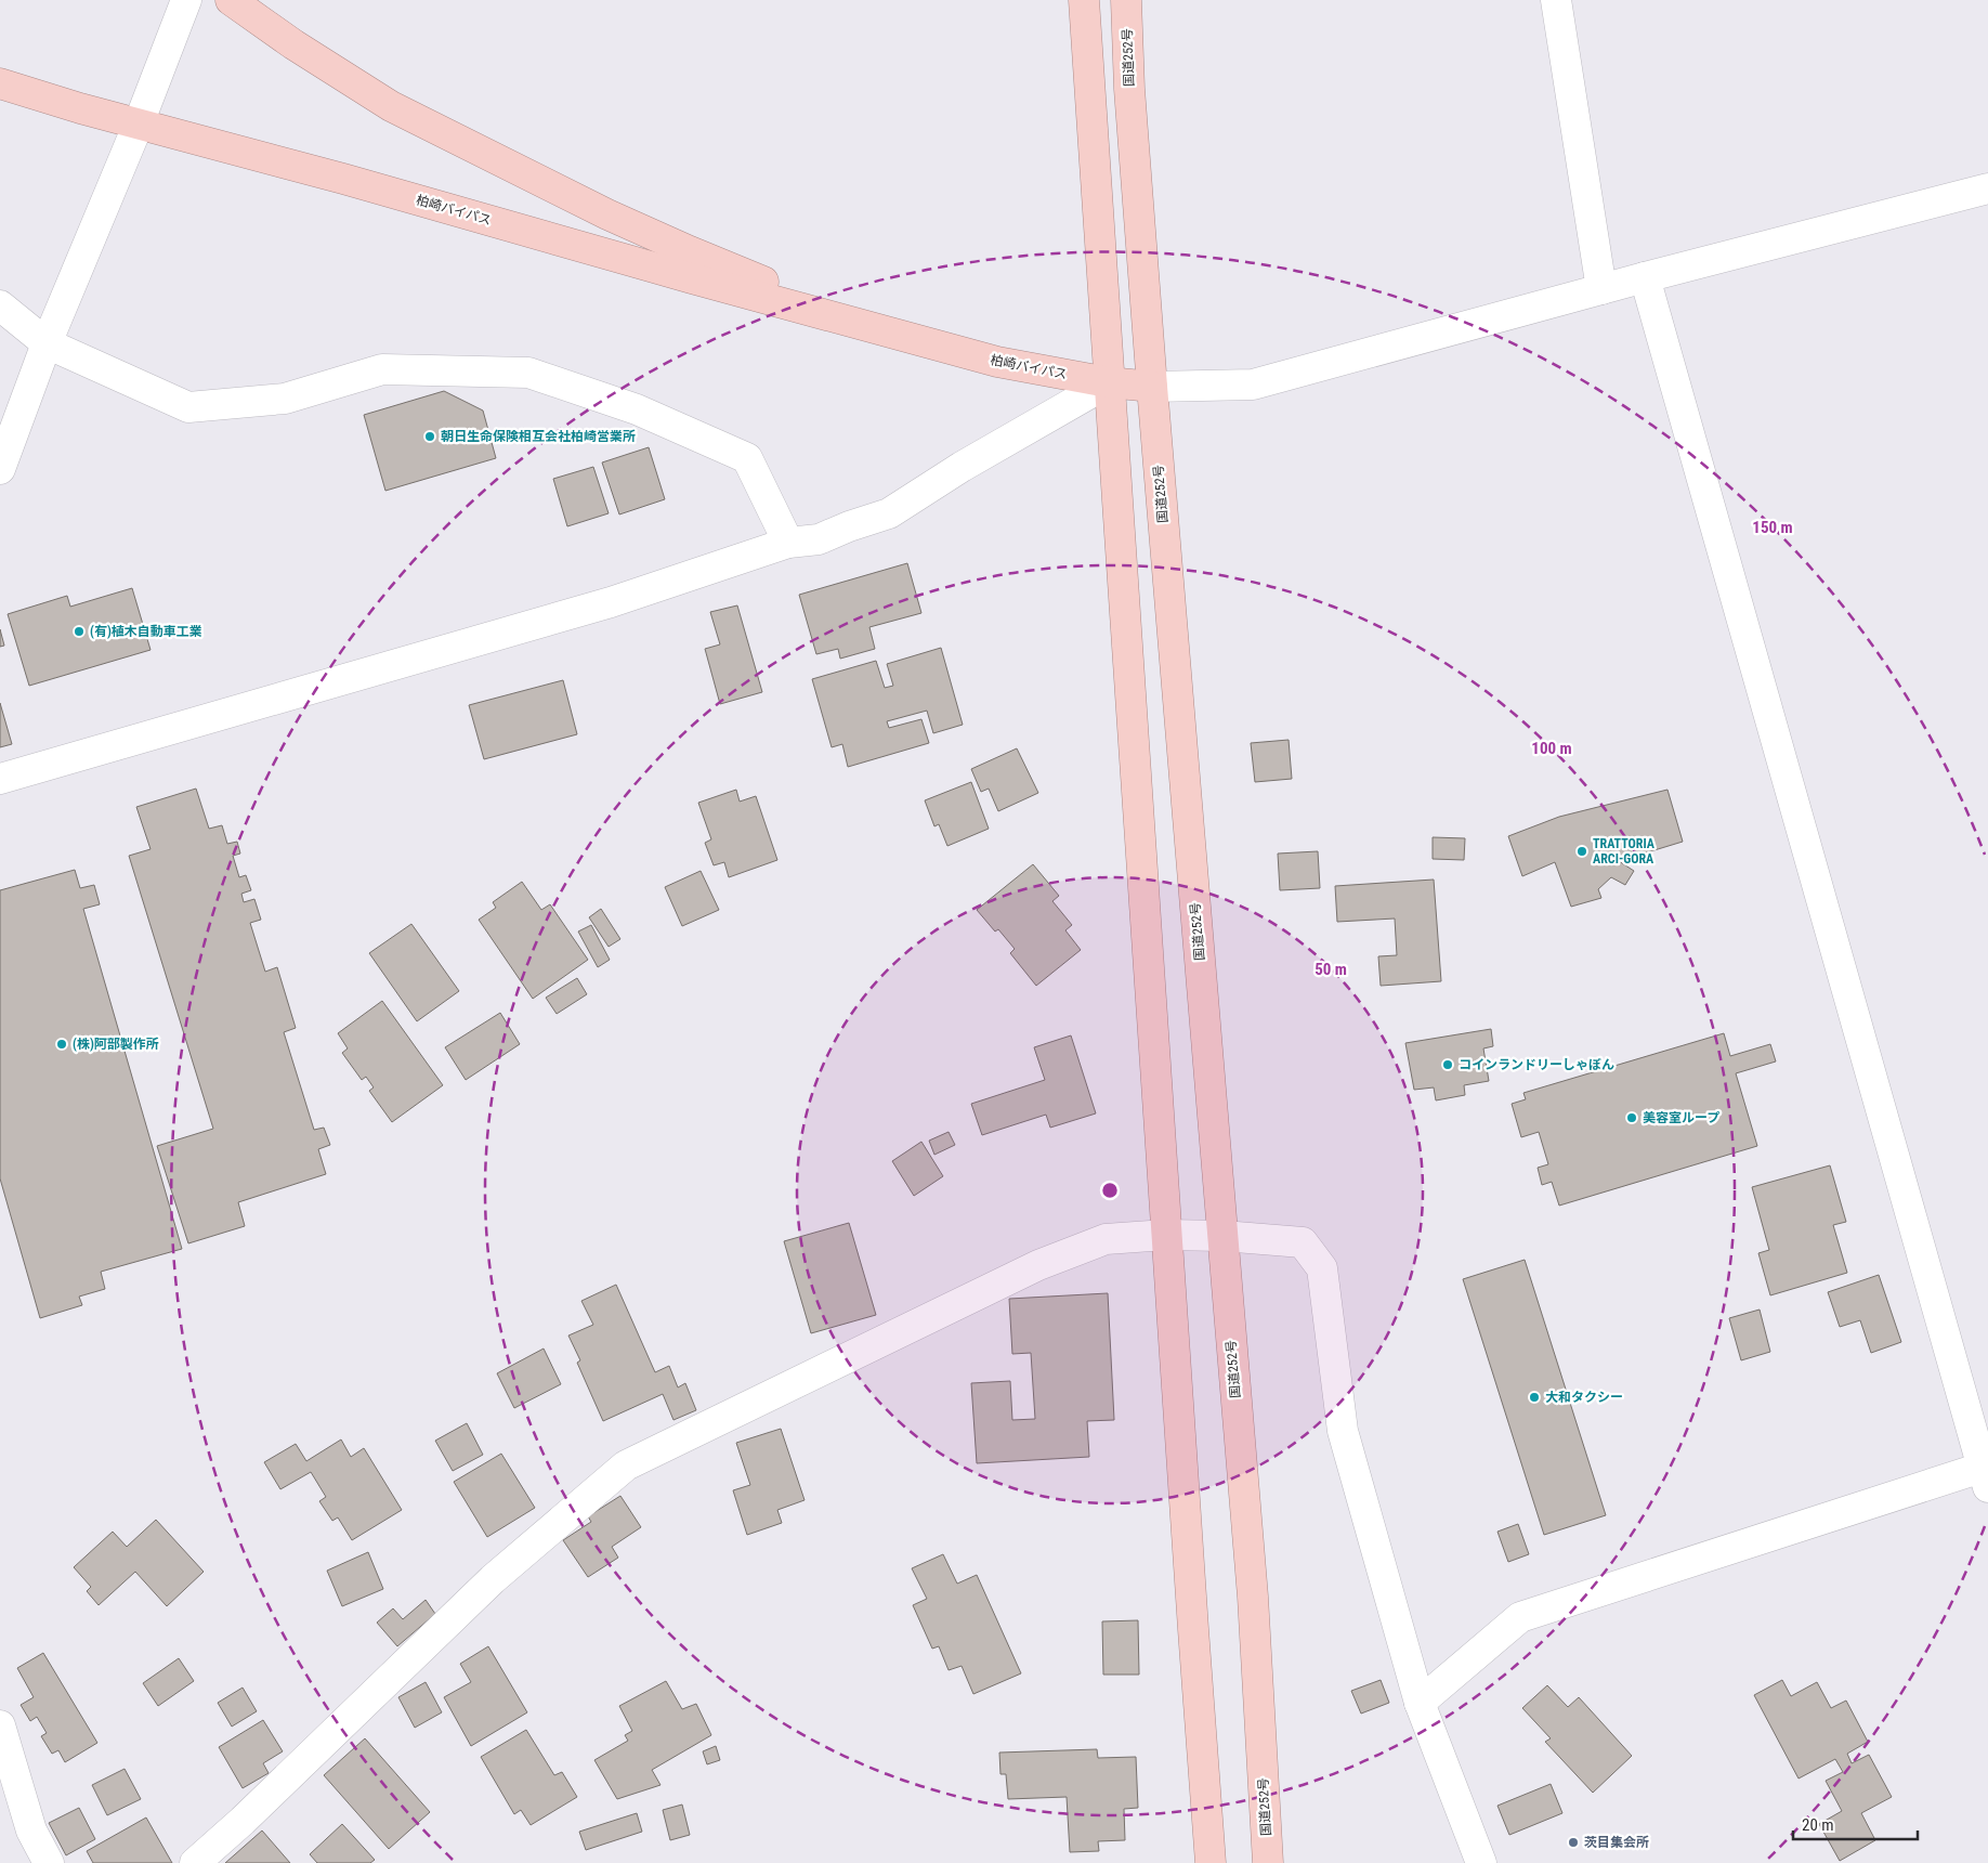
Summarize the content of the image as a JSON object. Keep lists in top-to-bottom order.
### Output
{
  "streets": {
    "highway": ["国道252号", "柏崎バイパス"]
  },
  "crossings": [
    ["国道252号", "柏崎バイパス"]
  ],
  "places": [
    "朝日生命保険相互会社柏崎営業所",
    "(有)植木自動車工業",
    "TRATTORIA ARCI-GORA",
    "(株)阿部製作所",
    "コインランドリーしゃぼん",
    "美容室ループ",
    "大和タクシー",
    "茨目集会所"
  ],
  "scale_bar": "20 m",
  "rings": ["150 m", "100 m", "50 m"]
}
